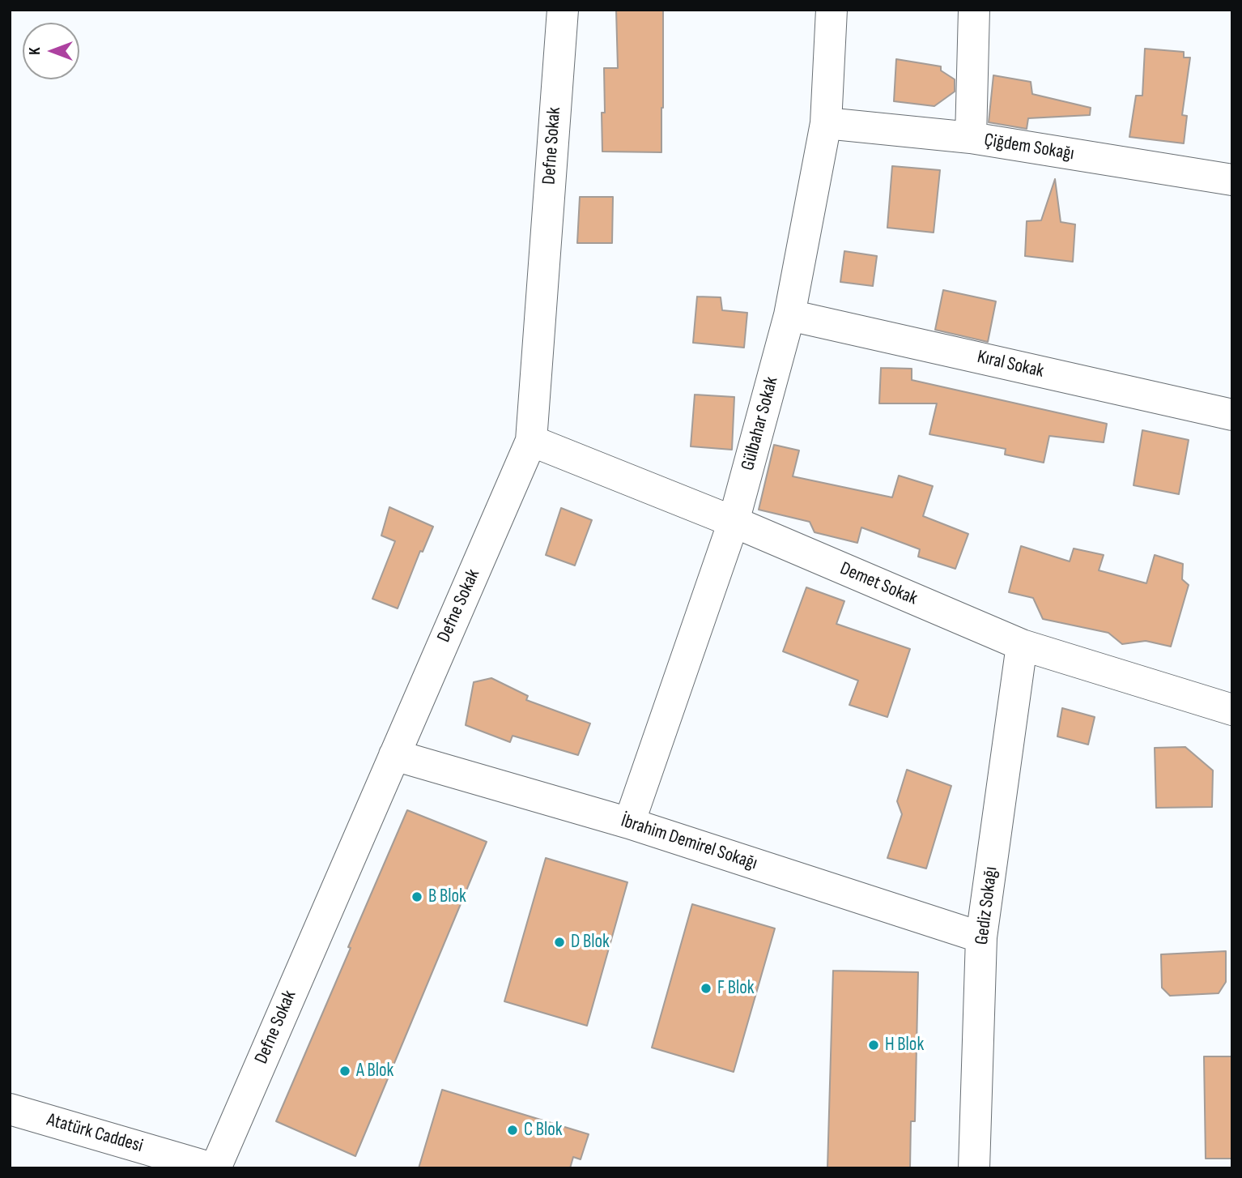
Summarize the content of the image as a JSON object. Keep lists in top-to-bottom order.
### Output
{
  "streets": {
    "street": [
      "Defne Sokak",
      "Çiğdem Sokağı",
      "Kıral Sokak",
      "Gülbahar Sokak",
      "Demet Sokak",
      "İbrahim Demirel Sokağı",
      "Gediz Sokağı",
      "Atatürk Caddesi"
    ]
  },
  "crossings": [
    ["Defne Sokak", "Demet Sokak"],
    ["Defne Sokak", "İbrahim Demirel Sokağı"],
    ["Defne Sokak", "Atatürk Caddesi"],
    ["Çiğdem Sokağı", "Gülbahar Sokak"],
    ["Kıral Sokak", "Gülbahar Sokak"],
    ["Gülbahar Sokak", "Demet Sokak"],
    ["Gülbahar Sokak", "İbrahim Demirel Sokağı"],
    ["Demet Sokak", "Gediz Sokağı"],
    ["İbrahim Demirel Sokağı", "Gediz Sokağı"]
  ],
  "places": [
    "B Blok",
    "D Blok",
    "F Blok",
    "H Blok",
    "A Blok",
    "C Blok"
  ],
  "north": "left"
}
